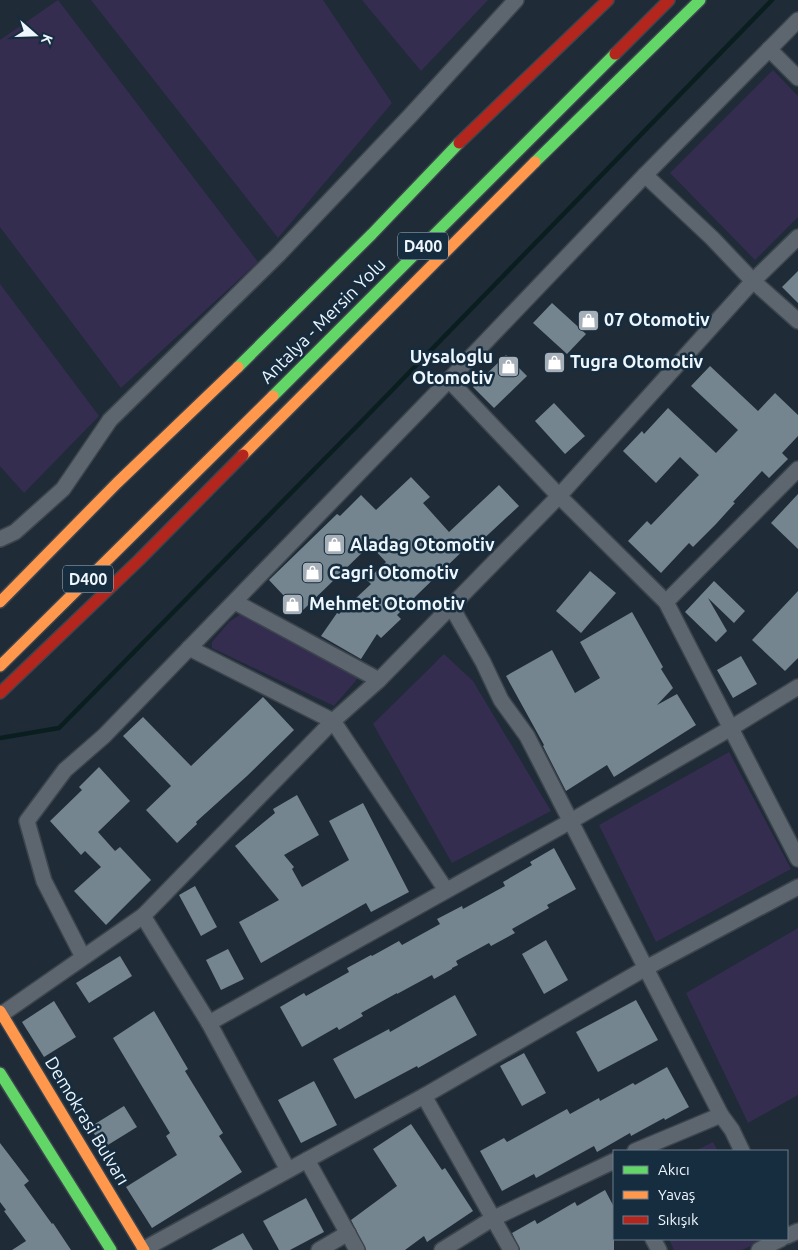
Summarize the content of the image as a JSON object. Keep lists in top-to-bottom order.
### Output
{
  "streets": {
    "main road": ["D400", "Antalya - Mersin Yolu", "Demokrasi Bulvarı"]
  },
  "places": {
    "shop": [
      "07 Otomotiv",
      "Tugra Otomotiv",
      "Uysaloglu Otomotiv",
      "Aladag Otomotiv",
      "Cagri Otomotiv",
      "Mehmet Otomotiv"
    ]
  },
  "legend": ["Akıcı", "Yavaş", "Sıkışık"],
  "north": "right"
}
